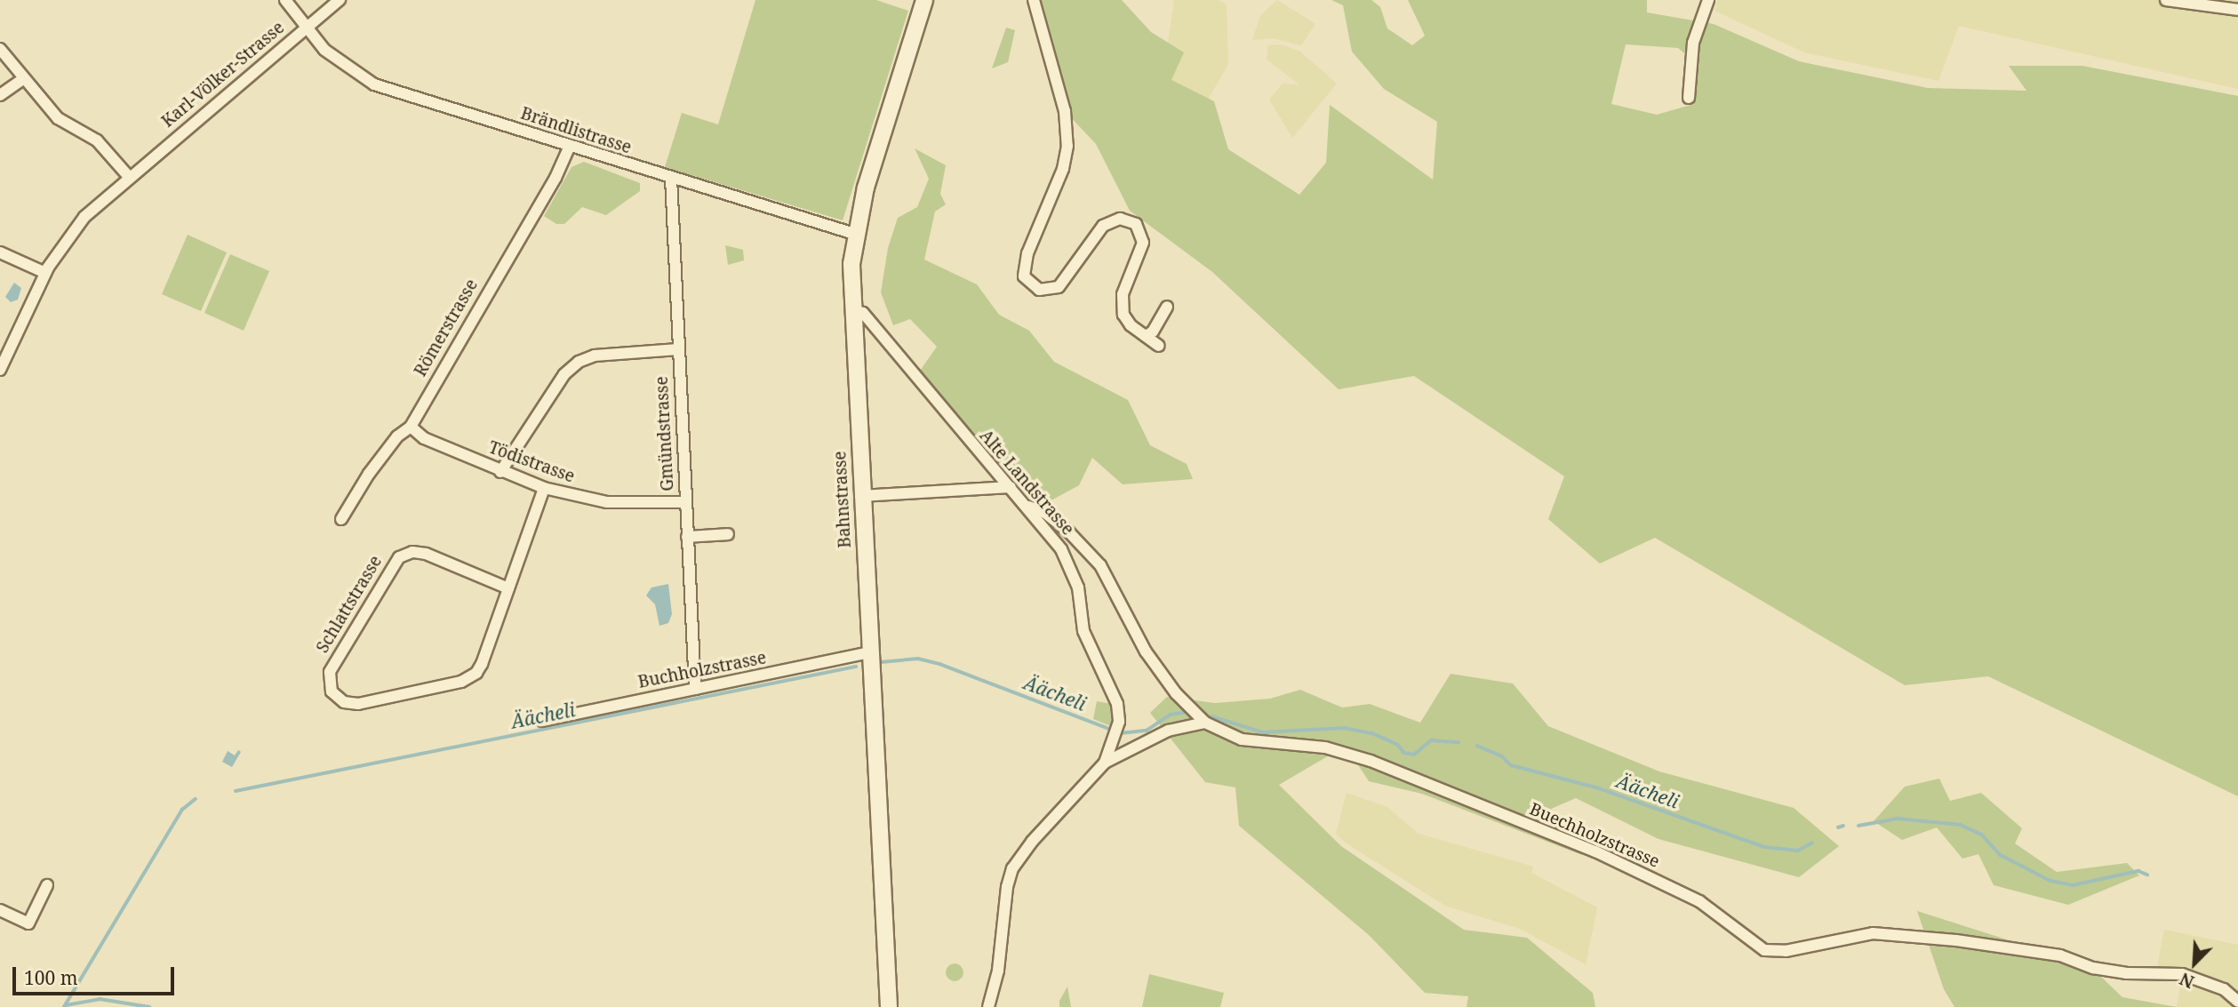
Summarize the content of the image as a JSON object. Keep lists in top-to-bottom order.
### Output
{
  "streets": {
    "main road": ["Bahnstrasse"],
    "street": [
      "Karl-Völker-Strasse",
      "Brändlistrasse",
      "Römerstrasse",
      "Gmündstrasse",
      "Tödistrasse",
      "Alte Landstrasse",
      "Schlattstrasse",
      "Buchholzstrasse",
      "Buechholzstrasse"
    ]
  },
  "crossings": [
    ["Karl-Völker-Strasse", "Brändlistrasse"],
    ["Brändlistrasse", "Römerstrasse"],
    ["Brändlistrasse", "Gmündstrasse"],
    ["Brändlistrasse", "Bahnstrasse"],
    ["Römerstrasse", "Tödistrasse"],
    ["Gmündstrasse", "Tödistrasse"],
    ["Gmündstrasse", "Buchholzstrasse"],
    ["Tödistrasse", "Schlattstrasse"],
    ["Alte Landstrasse", "Bahnstrasse"],
    ["Alte Landstrasse", "Buechholzstrasse"],
    ["Bahnstrasse", "Buchholzstrasse"]
  ],
  "water": ["Äächeli"],
  "scale_bar": "100 m",
  "north": "bottom left"
}
